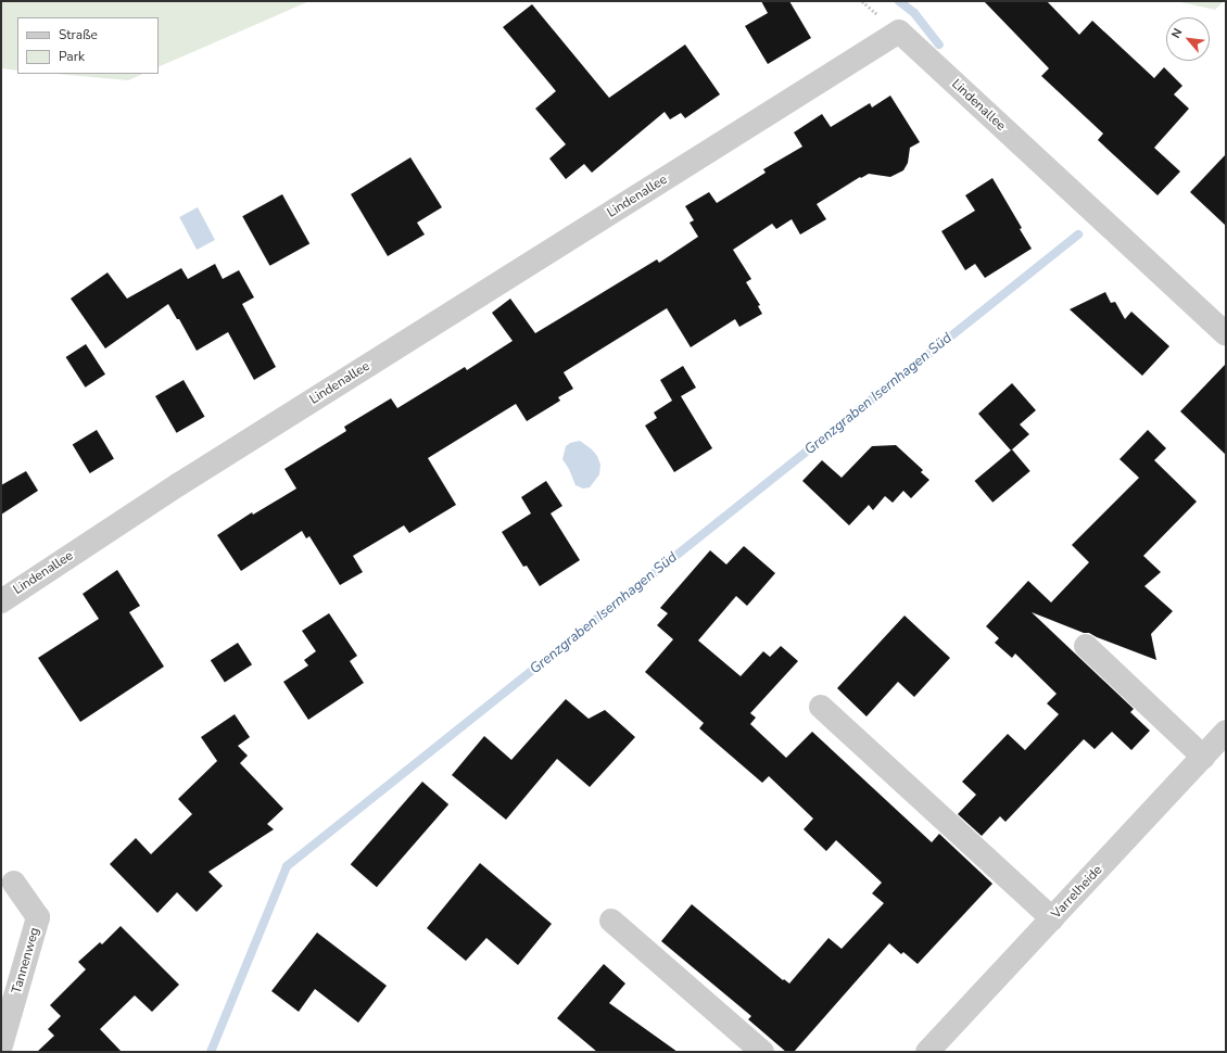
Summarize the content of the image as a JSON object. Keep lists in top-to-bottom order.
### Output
{
  "streets": {
    "street": ["Lindenallee", "Varrelheide", "Tannenweg"]
  },
  "water": ["Grenzgraben Isernhagen Süd"],
  "legend": ["Straße", "Park"],
  "north": "top left"
}
